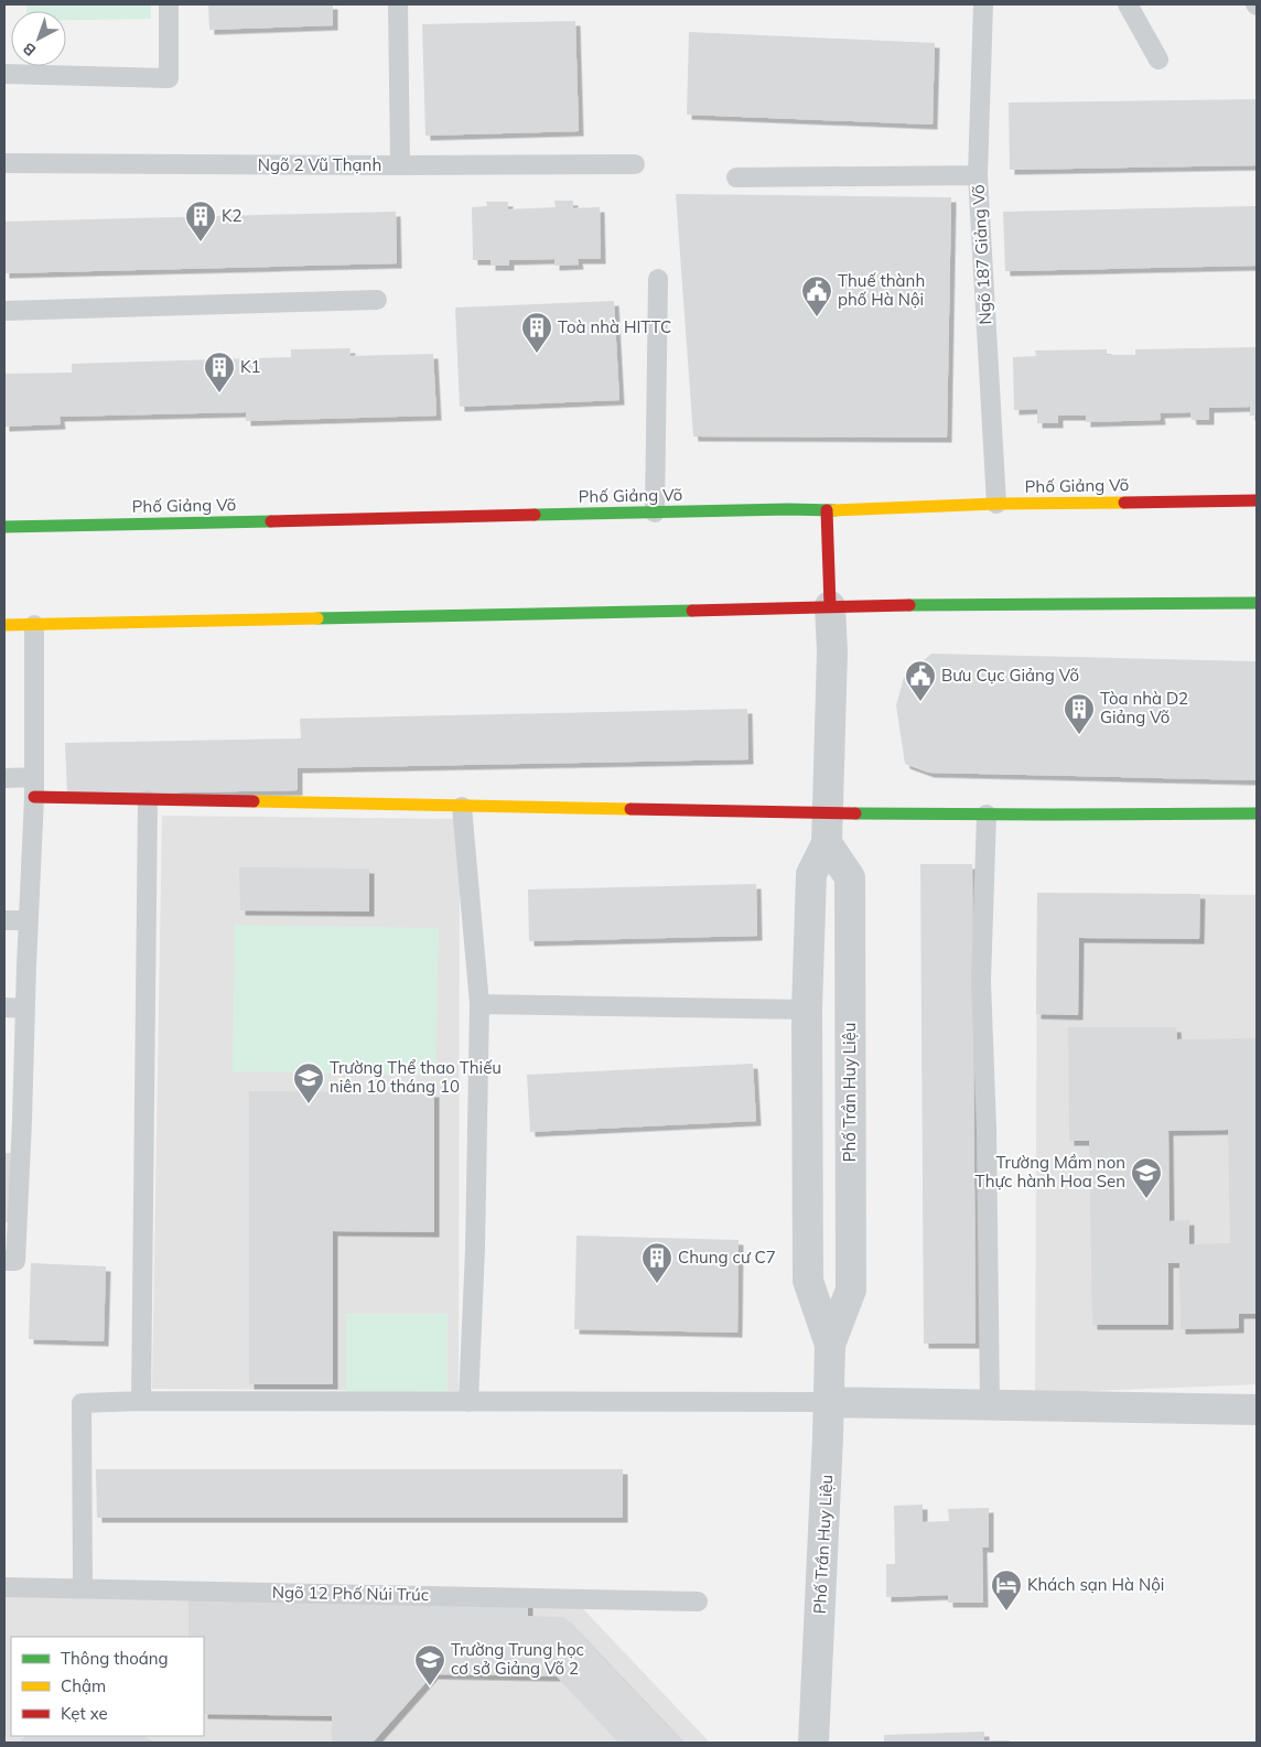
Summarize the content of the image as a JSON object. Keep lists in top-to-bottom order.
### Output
{
  "streets": {
    "main road": ["Phố Giảng Võ"],
    "street": ["Phố Trần Huy Liệu"],
    "lane": ["Ngõ 2 Vũ Thạnh", "Ngõ 187 Giảng Võ", "Ngõ 12 Phố Núi Trúc"]
  },
  "crossings": [
    ["Ngõ 187 Giảng Võ", "Phố Giảng Võ"]
  ],
  "places": {
    "building": [
      "K2",
      "Toà nhà HITTC",
      "K1",
      "Tòa nhà D2 Giảng Võ",
      "Chung cư C7"
    ],
    "public building": ["Thuế thành phố Hà Nội", "Bưu Cục Giảng Võ"],
    "school or university": ["Trường Thể thao Thiếu niên 10 tháng 10", "Trường Mầm non Thực hành Hoa Sen", "Trường Trung học cơ sở Giảng Võ 2"],
    "hotel": ["Khách sạn Hà Nội"]
  },
  "legend": ["Thông thoáng", "Chậm", "Kẹt xe"],
  "north": "bottom left"
}
